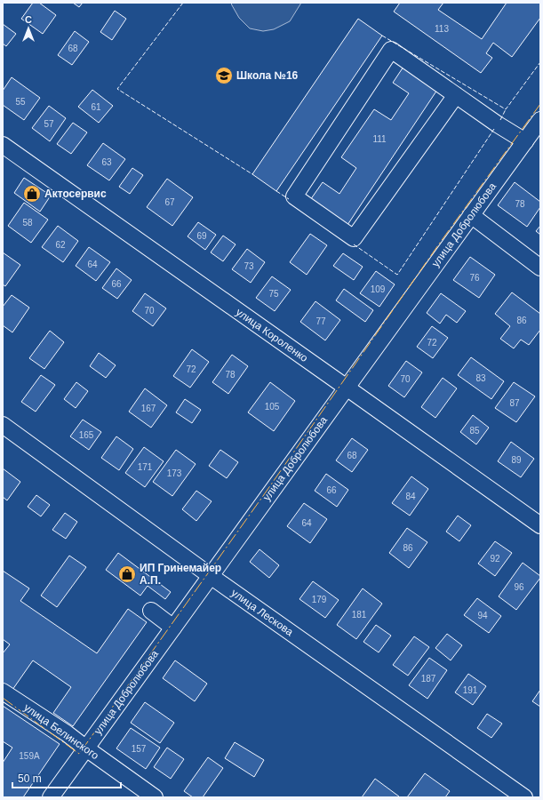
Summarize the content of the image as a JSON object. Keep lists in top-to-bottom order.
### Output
{
  "streets": {
    "street": [
      "улица Добролюбова",
      "улица Короленко",
      "улица Лескова",
      "улица Белинского"
    ]
  },
  "crossings": [
    ["улица Добролюбова", "улица Короленко"],
    ["улица Добролюбова", "улица Лескова"],
    ["улица Добролюбова", "улица Белинского"]
  ],
  "places": {
    "school or university": ["Школа №16"],
    "shop": ["Актосервис", "ИП Гринемайер А.П."]
  },
  "house_numbers": [
    "113",
    "68",
    "55",
    "61",
    "57",
    "111",
    "63",
    "67",
    "78",
    "58",
    "69",
    "62",
    "64",
    "73",
    "76",
    "66",
    "109",
    "75",
    "70",
    "86",
    "77",
    "72",
    "72",
    "78",
    "83",
    "70",
    "87",
    "105",
    "167",
    "85",
    "165",
    "68",
    "89",
    "171",
    "173",
    "66",
    "84",
    "64",
    "86",
    "92",
    "96",
    "179",
    "181",
    "94",
    "187",
    "191",
    "157",
    "159А"
  ],
  "scale_bar": "50 m",
  "north": "top"
}
